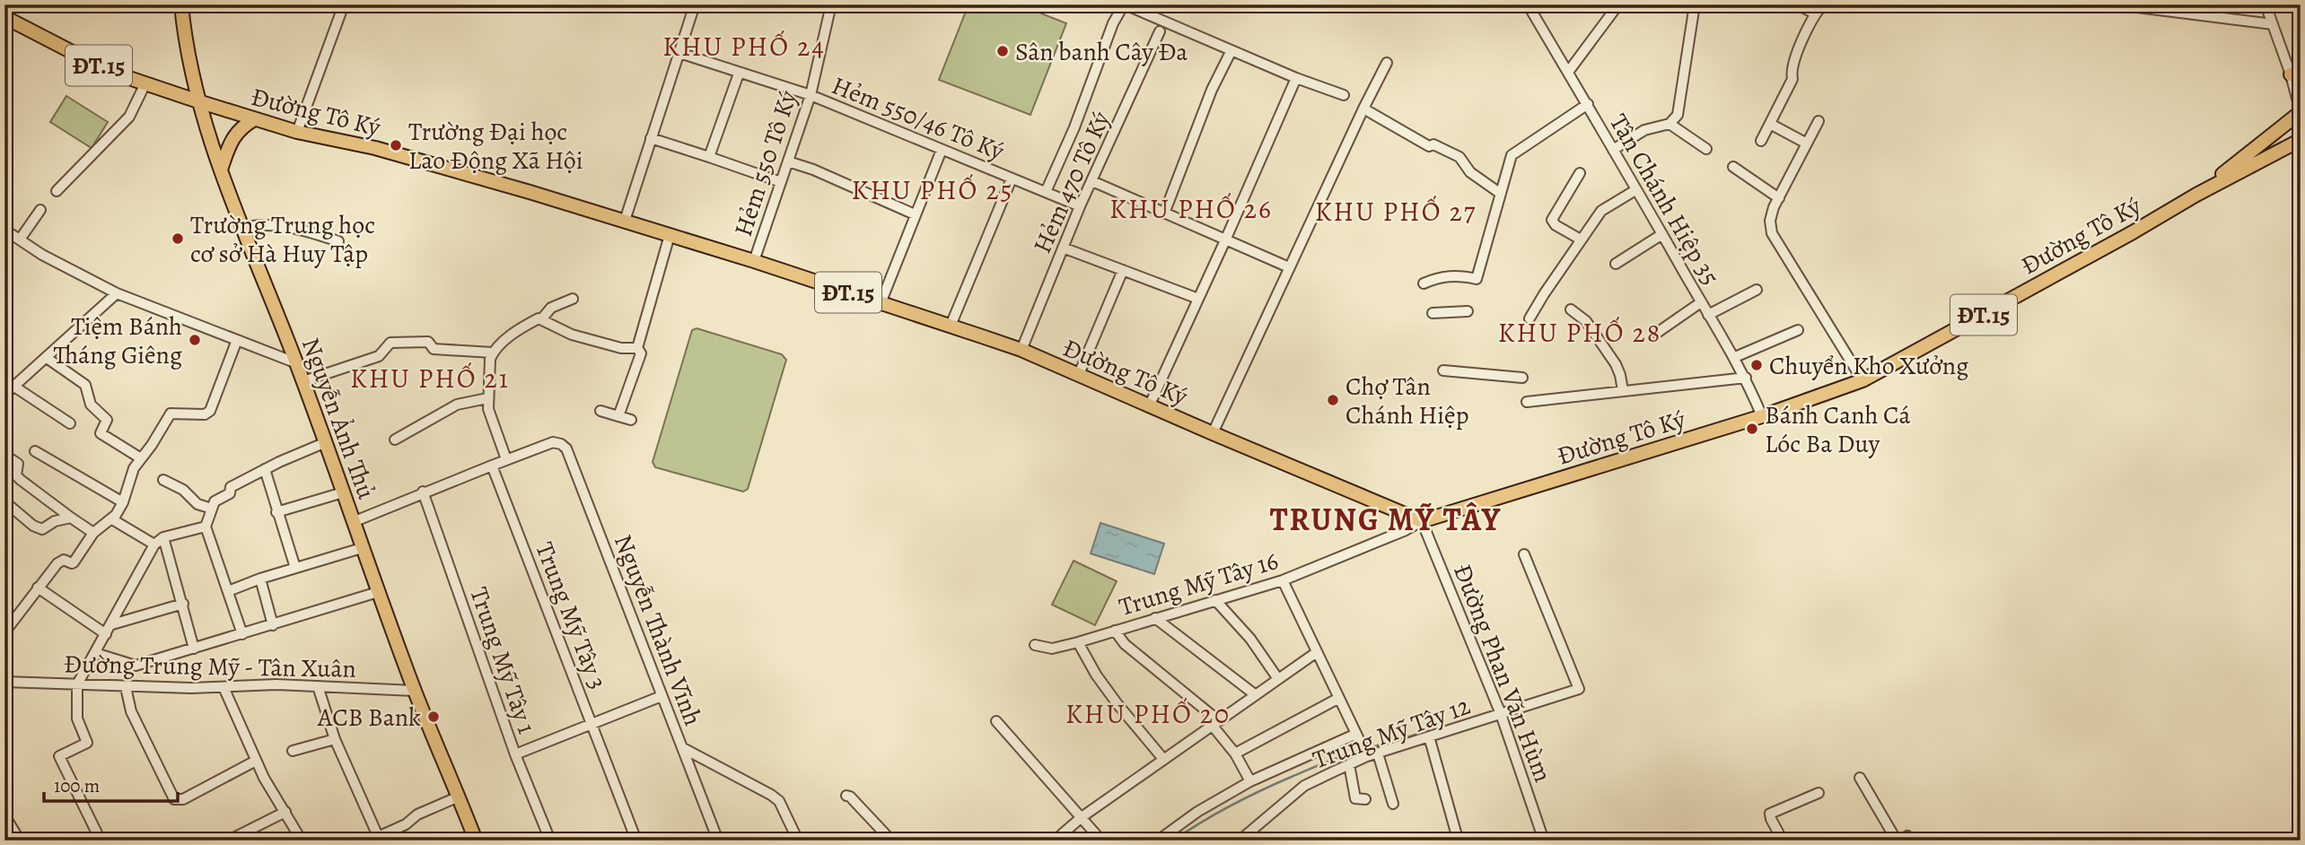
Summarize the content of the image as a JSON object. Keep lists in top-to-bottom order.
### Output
{
  "streets": {
    "main road": ["ĐT.15", "Đường Tô Ký", "Nguyễn Ảnh Thủ"],
    "street": [
      "Hẻm 550/46 Tô Ký",
      "Hẻm 550 Tô Ký",
      "Hẻm 470 Tô Ký",
      "Tân Chánh Hiệp 35",
      "Trung Mỹ Tây 16",
      "Trung Mỹ Tây 3",
      "Nguyễn Thành Vĩnh",
      "Trung Mỹ Tây 1",
      "Đường Trung Mỹ - Tân Xuân",
      "Đường Phan Văn Hùm",
      "Trung Mỹ Tây 12"
    ]
  },
  "crossings": [
    ["Đường Tô Ký", "Hẻm 550 Tô Ký"],
    ["Đường Tô Ký", "Hẻm 470 Tô Ký"],
    ["Đường Tô Ký", "Tân Chánh Hiệp 35"],
    ["Đường Tô Ký", "Nguyễn Ảnh Thủ"],
    ["Đường Tô Ký", "Trung Mỹ Tây 16"],
    ["Đường Tô Ký", "Đường Phan Văn Hùm"],
    ["Hẻm 550/46 Tô Ký", "Hẻm 550 Tô Ký"],
    ["Hẻm 550/46 Tô Ký", "Hẻm 470 Tô Ký"],
    ["Nguyễn Ảnh Thủ", "Đường Trung Mỹ - Tân Xuân"],
    ["Trung Mỹ Tây 16", "Đường Phan Văn Hùm"],
    ["Đường Phan Văn Hùm", "Trung Mỹ Tây 12"]
  ],
  "districts": [
    "KHU PHỐ 24",
    "KHU PHỐ 25",
    "KHU PHỐ 26",
    "KHU PHỐ 27",
    "KHU PHỐ 28",
    "KHU PHỐ 21",
    "TRUNG MỸ TÂY",
    "KHU PHỐ 20"
  ],
  "places": [
    "Sân banh Cây Đa",
    "Trường Đại học Lao Động Xã Hội",
    "Trường Trung học cơ sở Hà Huy Tập",
    "Tiệm Bánh Tháng Giêng",
    "Chuyển Kho Xưởng",
    "Chợ Tân Chánh Hiệp",
    "Bánh Canh Cá Lóc Ba Duy",
    "ACB Bank"
  ],
  "scale_bar": "100 m"
}
